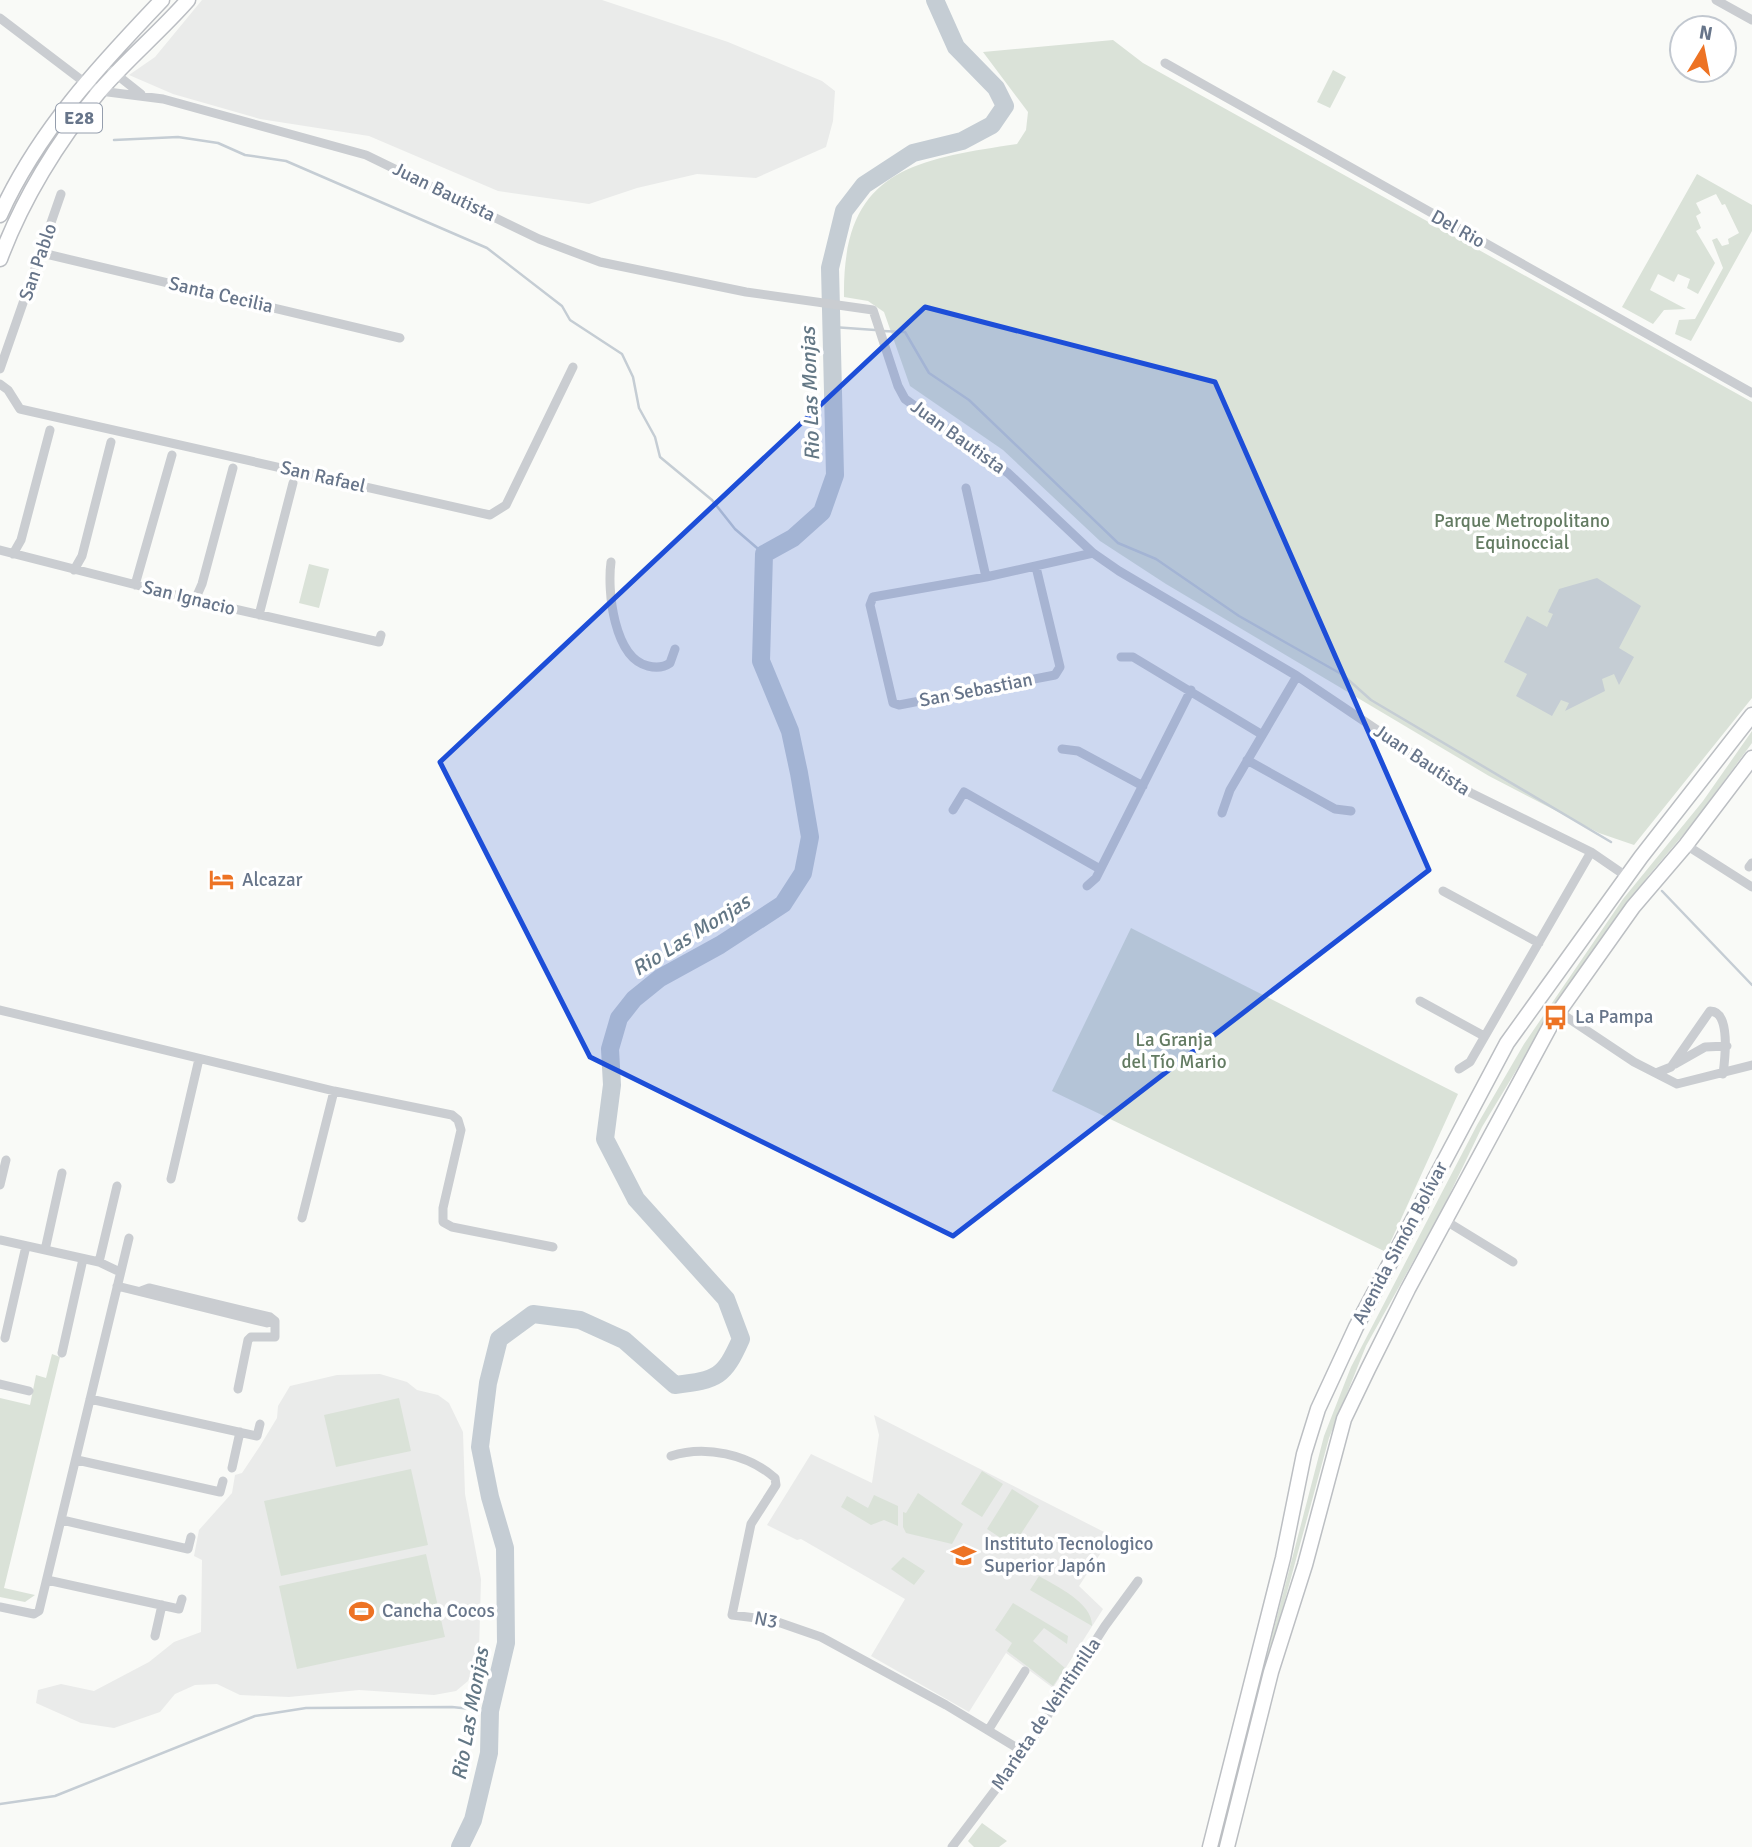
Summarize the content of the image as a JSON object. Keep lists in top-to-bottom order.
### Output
{
  "streets": {
    "main road": ["E28", "Avenida Simón Bolívar"],
    "street": [
      "Juan Bautista",
      "Del Rio",
      "San Pablo",
      "Santa Cecilia",
      "San Rafael",
      "San Ignacio",
      "San Sebastian",
      "N3",
      "Marieta de Veintimilla"
    ]
  },
  "crossings": [
    ["E28", "Juan Bautista"],
    ["Juan Bautista", "San Sebastian"],
    ["Juan Bautista", "Avenida Simón Bolívar"],
    ["San Pablo", "Santa Cecilia"],
    ["N3", "Marieta de Veintimilla"]
  ],
  "water": ["Rio Las Monjas"],
  "parks": ["Parque Metropolitano Equinoccial", "La Granja del Tío Mario"],
  "places": {
    "hotel": ["Alcazar"],
    "bus stop": ["La Pampa"],
    "school or university": ["Instituto Tecnologico Superior Japón"],
    "sports": ["Cancha Cocos"]
  },
  "north": "top"
}
